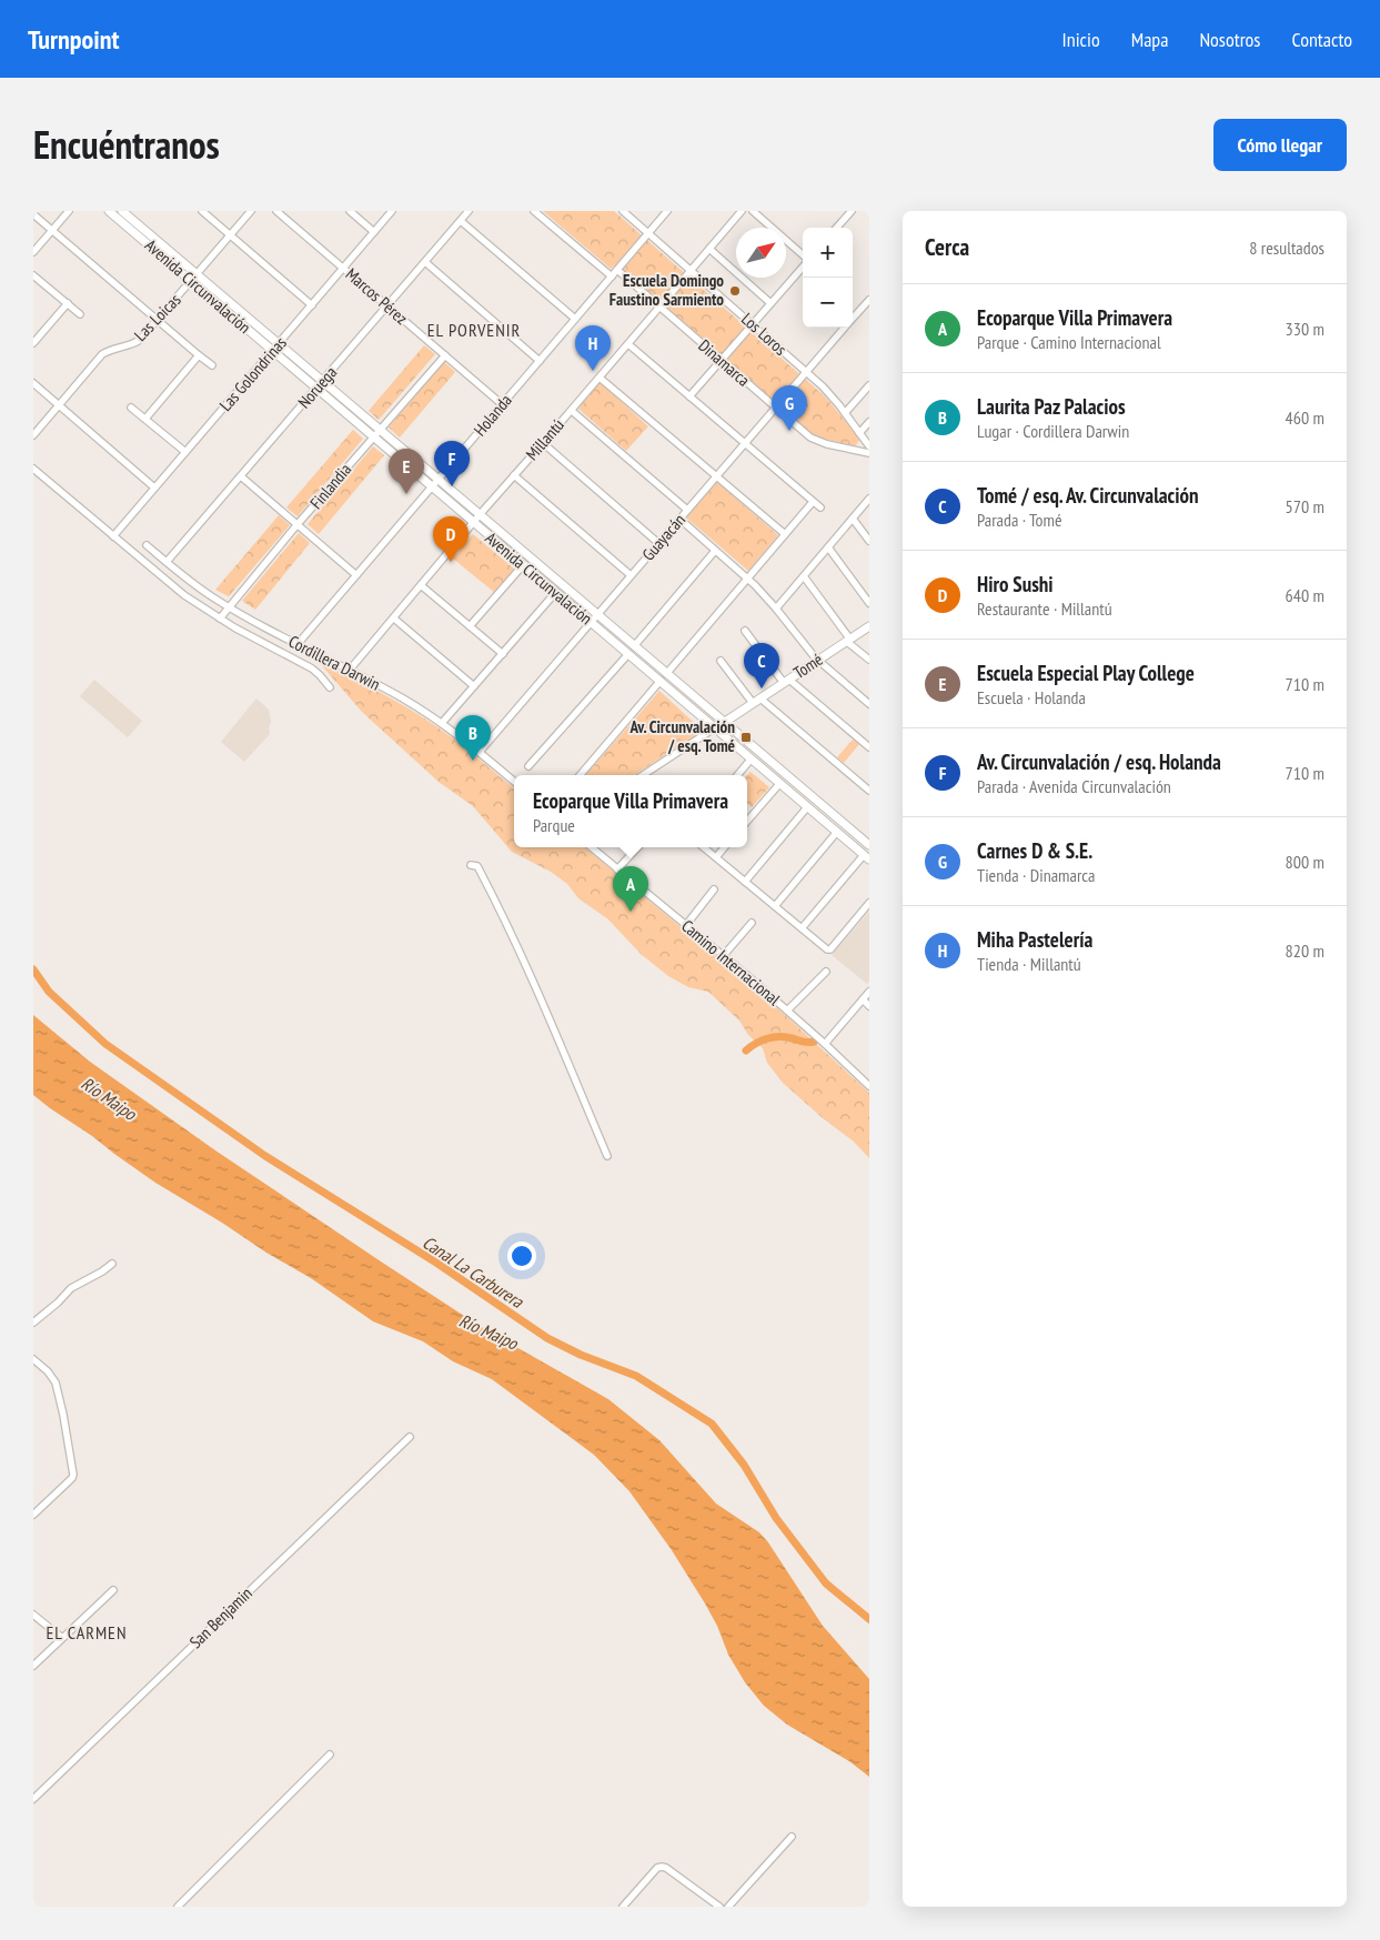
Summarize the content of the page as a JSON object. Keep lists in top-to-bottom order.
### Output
{
  "streets": {
    "street": [
      "Avenida Circunvalación",
      "Marcos Pérez",
      "Las Loicas",
      "Los Loros",
      "Dinamarca",
      "Las Golondrinas",
      "Noruega",
      "Holanda",
      "Millantú",
      "Finlandia",
      "Guayacán",
      "Cordillera Darwin",
      "Tomé",
      "Camino Internacional",
      "San Benjamin"
    ]
  },
  "crossings": [
    ["Avenida Circunvalación", "Las Loicas"],
    ["Avenida Circunvalación", "Las Golondrinas"],
    ["Avenida Circunvalación", "Noruega"],
    ["Avenida Circunvalación", "Holanda"],
    ["Avenida Circunvalación", "Millantú"],
    ["Avenida Circunvalación", "Finlandia"],
    ["Avenida Circunvalación", "Guayacán"],
    ["Avenida Circunvalación", "Tomé"],
    ["Marcos Pérez", "Las Golondrinas"],
    ["Marcos Pérez", "Noruega"],
    ["Marcos Pérez", "Holanda"],
    ["Marcos Pérez", "Finlandia"],
    ["Los Loros", "Holanda"],
    ["Los Loros", "Millantú"],
    ["Los Loros", "Guayacán"],
    ["Dinamarca", "Holanda"],
    ["Dinamarca", "Millantú"],
    ["Dinamarca", "Guayacán"],
    ["Noruega", "Cordillera Darwin"],
    ["Holanda", "Cordillera Darwin"],
    ["Millantú", "Cordillera Darwin"],
    ["Finlandia", "Cordillera Darwin"],
    ["Guayacán", "Cordillera Darwin"]
  ],
  "districts": ["EL PORVENIR", "EL CARMEN"],
  "water": ["Río Maipo", "Canal La Carburera"],
  "places": {
    "other": ["Escuela Domingo Faustino Sarmiento"],
    "transit": ["Av. Circunvalación / esq. Tomé"]
  },
  "north": "top right",
  "page": {
    "header": "Turnpoint",
    "nav": [
      "Inicio",
      "Mapa",
      "Nosotros",
      "Contacto"
    ],
    "title": "Encuéntranos",
    "buttons": "Cómo llegar",
    "heading": ["Cerca", "8 resultados"],
    "map_buttons": ["+", "−"],
    "list": [
      {
        "mark": "A",
        "name": "Ecoparque Villa Primavera",
        "note": "Parque · Camino Internacional",
        "value": "330 m"
      },
      {
        "mark": "B",
        "name": "Laurita Paz Palacios",
        "note": "Lugar · Cordillera Darwin",
        "value": "460 m"
      },
      {
        "mark": "C",
        "name": "Tomé / esq. Av. Circunvalación",
        "note": "Parada · Tomé",
        "value": "570 m"
      },
      {
        "mark": "D",
        "name": "Hiro Sushi",
        "note": "Restaurante · Millantú",
        "value": "640 m"
      },
      {
        "mark": "E",
        "name": "Escuela Especial Play College",
        "note": "Escuela · Holanda",
        "value": "710 m"
      },
      {
        "mark": "F",
        "name": "Av. Circunvalación / esq. Holanda",
        "note": "Parada · Avenida Circunvalación",
        "value": "710 m"
      },
      {
        "mark": "G",
        "name": "Carnes D & S.E.",
        "note": "Tienda · Dinamarca",
        "value": "800 m"
      },
      {
        "mark": "H",
        "name": "Miha Pastelería",
        "note": "Tienda · Millantú",
        "value": "820 m"
      }
    ],
    "pins": [
      "H",
      "G",
      "F",
      "E",
      "D",
      "C",
      "B",
      "A"
    ],
    "popup": ["Ecoparque Villa Primavera", "Parque"]
  }
}
